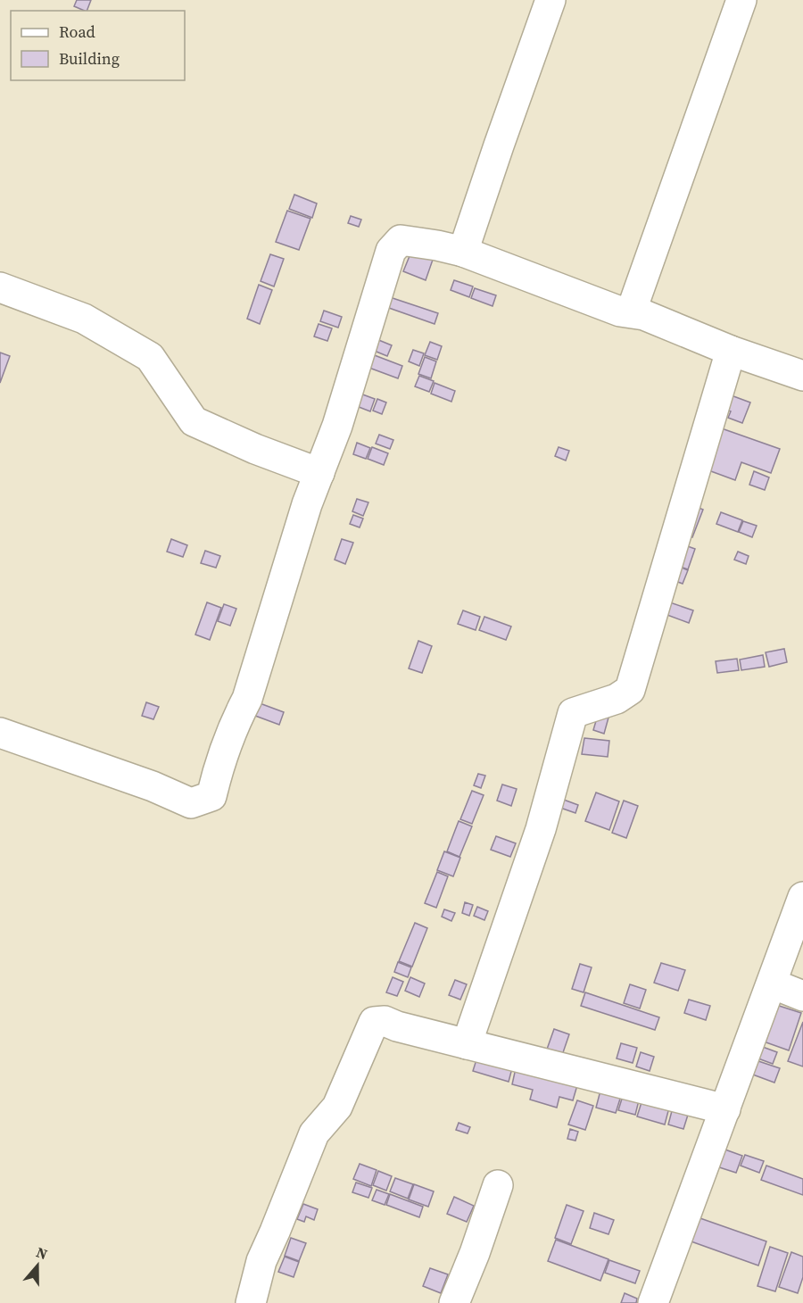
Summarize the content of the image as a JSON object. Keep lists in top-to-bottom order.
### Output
{
  "legend": ["Road", "Building"],
  "north": "top"
}
